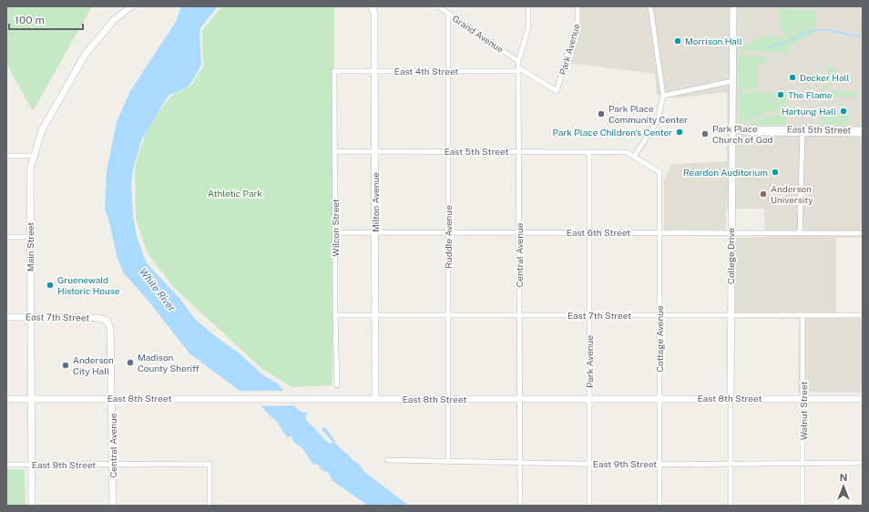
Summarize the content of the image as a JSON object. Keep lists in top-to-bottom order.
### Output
{
  "streets": {
    "main road": [
      "Milton Avenue",
      "Main Street",
      "Central Avenue",
      "College Drive",
      "East 7th Street",
      "East 8th Street"
    ],
    "street": [
      "Grand Avenue",
      "Park Avenue",
      "East 4th Street",
      "East 5th Street",
      "Wilcon Street",
      "East 6th Street",
      "Ruddle Avenue",
      "Cottage Avenue",
      "Walnut Street",
      "East 9th Street"
    ]
  },
  "crossings": [
    ["Grand Avenue", "Ruddle Avenue"],
    ["Grand Avenue", "Central Avenue"],
    ["Park Avenue", "East 4th Street"],
    ["Park Avenue", "East 5th Street"],
    ["Park Avenue", "East 6th Street"],
    ["Park Avenue", "Central Avenue"],
    ["Park Avenue", "East 7th Street"],
    ["Park Avenue", "East 8th Street"],
    ["Park Avenue", "East 9th Street"],
    ["East 4th Street", "Milton Avenue"],
    ["East 4th Street", "Wilcon Street"],
    ["East 4th Street", "Ruddle Avenue"],
    ["East 4th Street", "Central Avenue"],
    ["East 5th Street", "Milton Avenue"],
    ["East 5th Street", "Wilcon Street"],
    ["East 5th Street", "Ruddle Avenue"],
    ["East 5th Street", "Central Avenue"],
    ["East 5th Street", "College Drive"],
    ["East 5th Street", "Cottage Avenue"],
    ["Milton Avenue", "East 6th Street"],
    ["Milton Avenue", "East 7th Street"],
    ["Milton Avenue", "East 8th Street"],
    ["Wilcon Street", "East 6th Street"],
    ["Wilcon Street", "East 7th Street"],
    ["East 6th Street", "Ruddle Avenue"],
    ["East 6th Street", "Central Avenue"],
    ["East 6th Street", "College Drive"],
    ["East 6th Street", "Cottage Avenue"],
    ["Ruddle Avenue", "East 7th Street"],
    ["Ruddle Avenue", "East 8th Street"],
    ["Ruddle Avenue", "East 9th Street"],
    ["Main Street", "East 7th Street"],
    ["Main Street", "East 8th Street"],
    ["Main Street", "East 9th Street"],
    ["Central Avenue", "East 7th Street"],
    ["Central Avenue", "East 8th Street"],
    ["Central Avenue", "East 9th Street"],
    ["College Drive", "East 7th Street"],
    ["College Drive", "East 8th Street"],
    ["College Drive", "East 9th Street"],
    ["East 7th Street", "Cottage Avenue"],
    ["East 7th Street", "Walnut Street"],
    ["Cottage Avenue", "East 8th Street"],
    ["Cottage Avenue", "East 9th Street"],
    ["East 8th Street", "Walnut Street"],
    ["Walnut Street", "East 9th Street"]
  ],
  "water": ["White River"],
  "parks": ["Athletic Park"],
  "places": [
    "Morrison Hall",
    "Decker Hall",
    "The Flame",
    "Hartung Hall",
    "Park Place Community Center",
    "Park Place Children's Center",
    "Park Place Church of God",
    "Reardon Auditorium",
    "Anderson University",
    "Gruenewald Historic House",
    "Madison County Sheriff",
    "Anderson City Hall"
  ],
  "scale_bar": "100 m",
  "north": "top"
}
